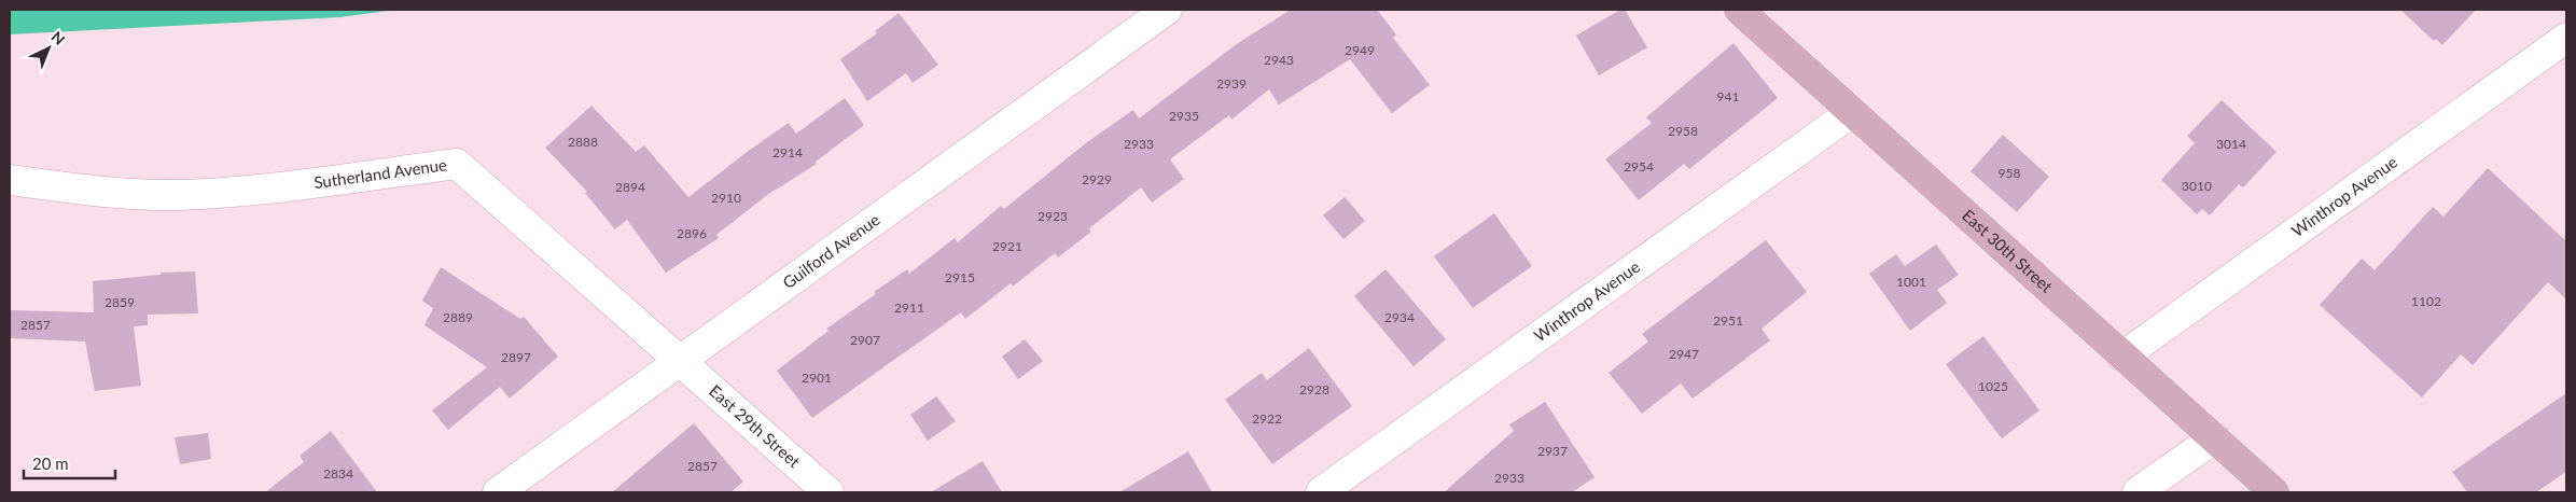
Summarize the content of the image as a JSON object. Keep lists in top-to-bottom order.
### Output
{
  "streets": {
    "main road": ["East 30th Street"],
    "street": [
      "Sutherland Avenue",
      "Winthrop Avenue",
      "Guilford Avenue",
      "East 29th Street"
    ]
  },
  "crossings": [
    ["Sutherland Avenue", "Guilford Avenue"],
    ["Sutherland Avenue", "East 29th Street"],
    ["Winthrop Avenue", "East 30th Street"],
    ["Guilford Avenue", "East 29th Street"]
  ],
  "house_numbers": [
    "2949",
    "2943",
    "2939",
    "941",
    "2935",
    "2958",
    "2888",
    "2933",
    "3014",
    "2914",
    "2954",
    "958",
    "2929",
    "3010",
    "2894",
    "2910",
    "2923",
    "2896",
    "2921",
    "2915",
    "1001",
    "1102",
    "2859",
    "2911",
    "2889",
    "2934",
    "2951",
    "2857",
    "2907",
    "2947",
    "2897",
    "2901",
    "1025",
    "2928",
    "2922",
    "2937",
    "2857",
    "2834",
    "2933"
  ],
  "scale_bar": "20 m",
  "north": "top right"
}
